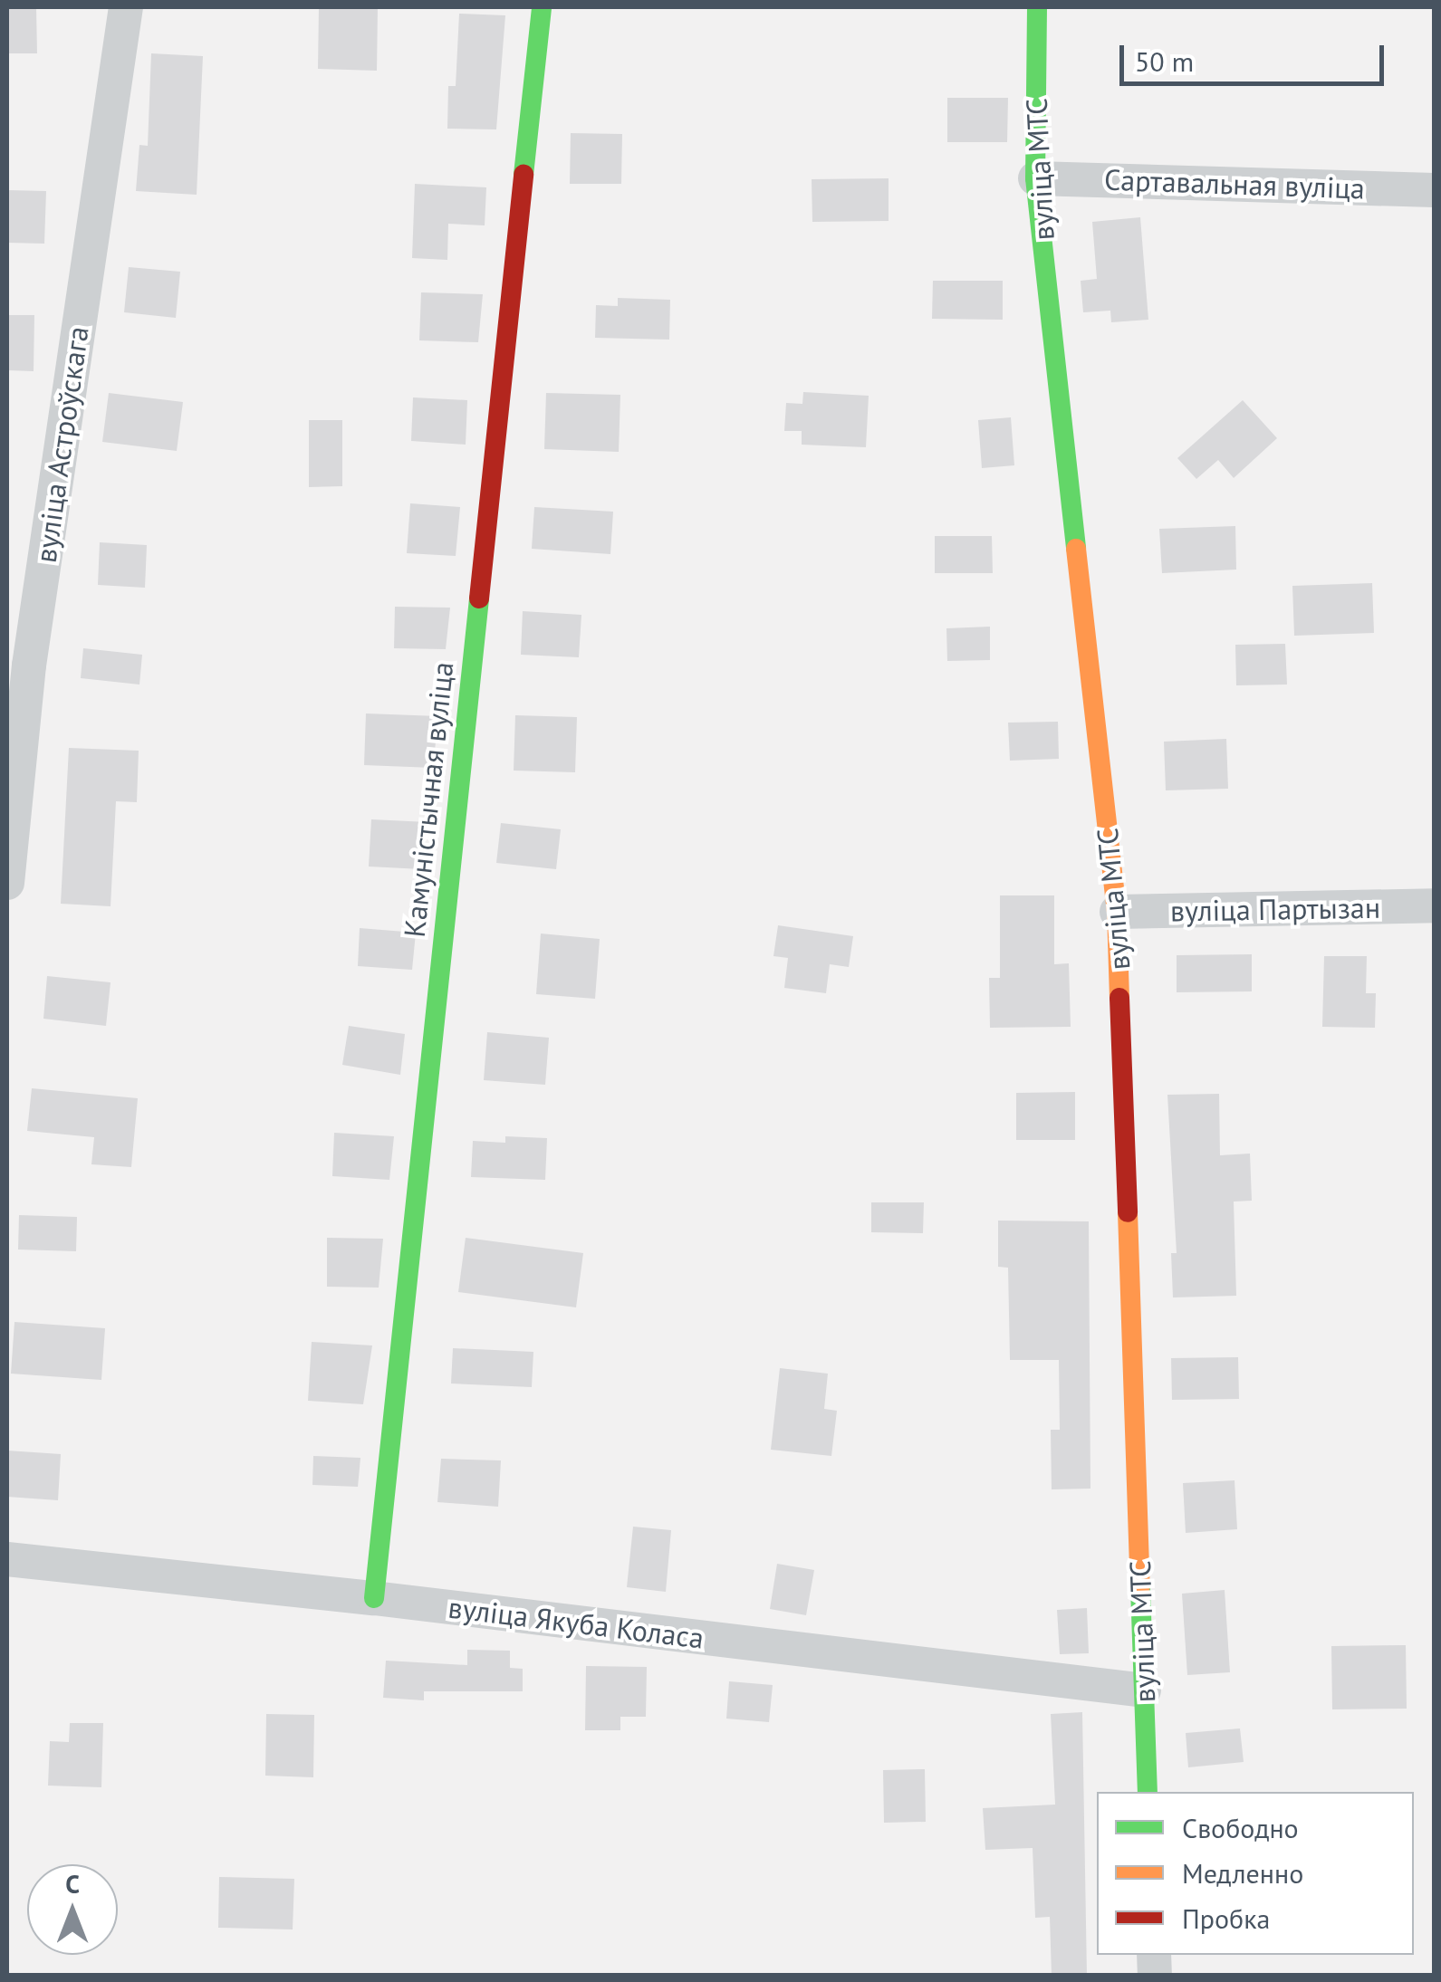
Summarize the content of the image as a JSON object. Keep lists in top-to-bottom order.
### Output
{
  "streets": {
    "street": [
      "вуліца МТС",
      "Сартавальная вуліца",
      "вуліца Астроўскага",
      "Камуністычная вуліца",
      "вуліца Партызан",
      "вуліца Якуба Коласа"
    ]
  },
  "crossings": [
    ["вуліца МТС", "Сартавальная вуліца"],
    ["вуліца МТС", "вуліца Партызан"],
    ["вуліца МТС", "вуліца Якуба Коласа"],
    ["Камуністычная вуліца", "вуліца Якуба Коласа"]
  ],
  "legend": ["Свободно", "Медленно", "Пробка"],
  "scale_bar": "50 m",
  "north": "top"
}
